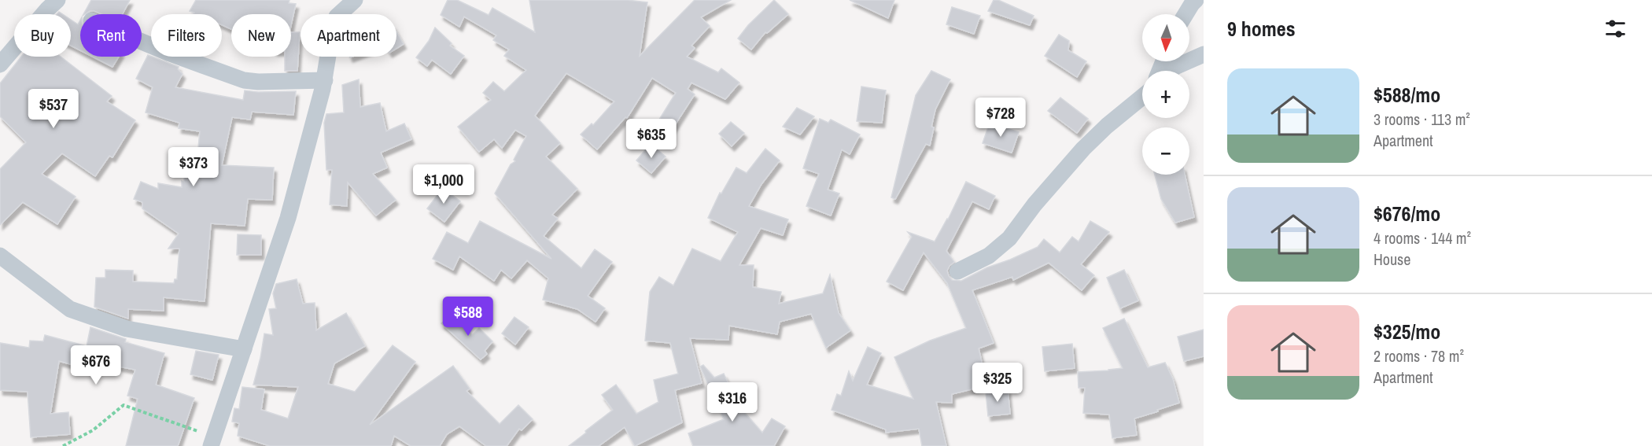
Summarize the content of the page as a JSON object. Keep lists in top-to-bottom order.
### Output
{
  "north": "bottom",
  "page": {
    "heading": "9 homes",
    "map_buttons": ["+", "−"],
    "chip": [
      "Buy",
      "Rent",
      "Filters",
      "New",
      "Apartment"
    ],
    "list": [
      {
        "name": "$588/mo",
        "note": "3 rooms · 113 m² · Apartment"
      },
      {
        "name": "$676/mo",
        "note": "4 rooms · 144 m² · House"
      },
      {
        "name": "$325/mo",
        "note": "2 rooms · 78 m² · Apartment"
      }
    ],
    "price": [
      "$537",
      "$728",
      "$635",
      "$373",
      "$1,000",
      "$588",
      "$676",
      "$325",
      "$316"
    ]
  }
}
